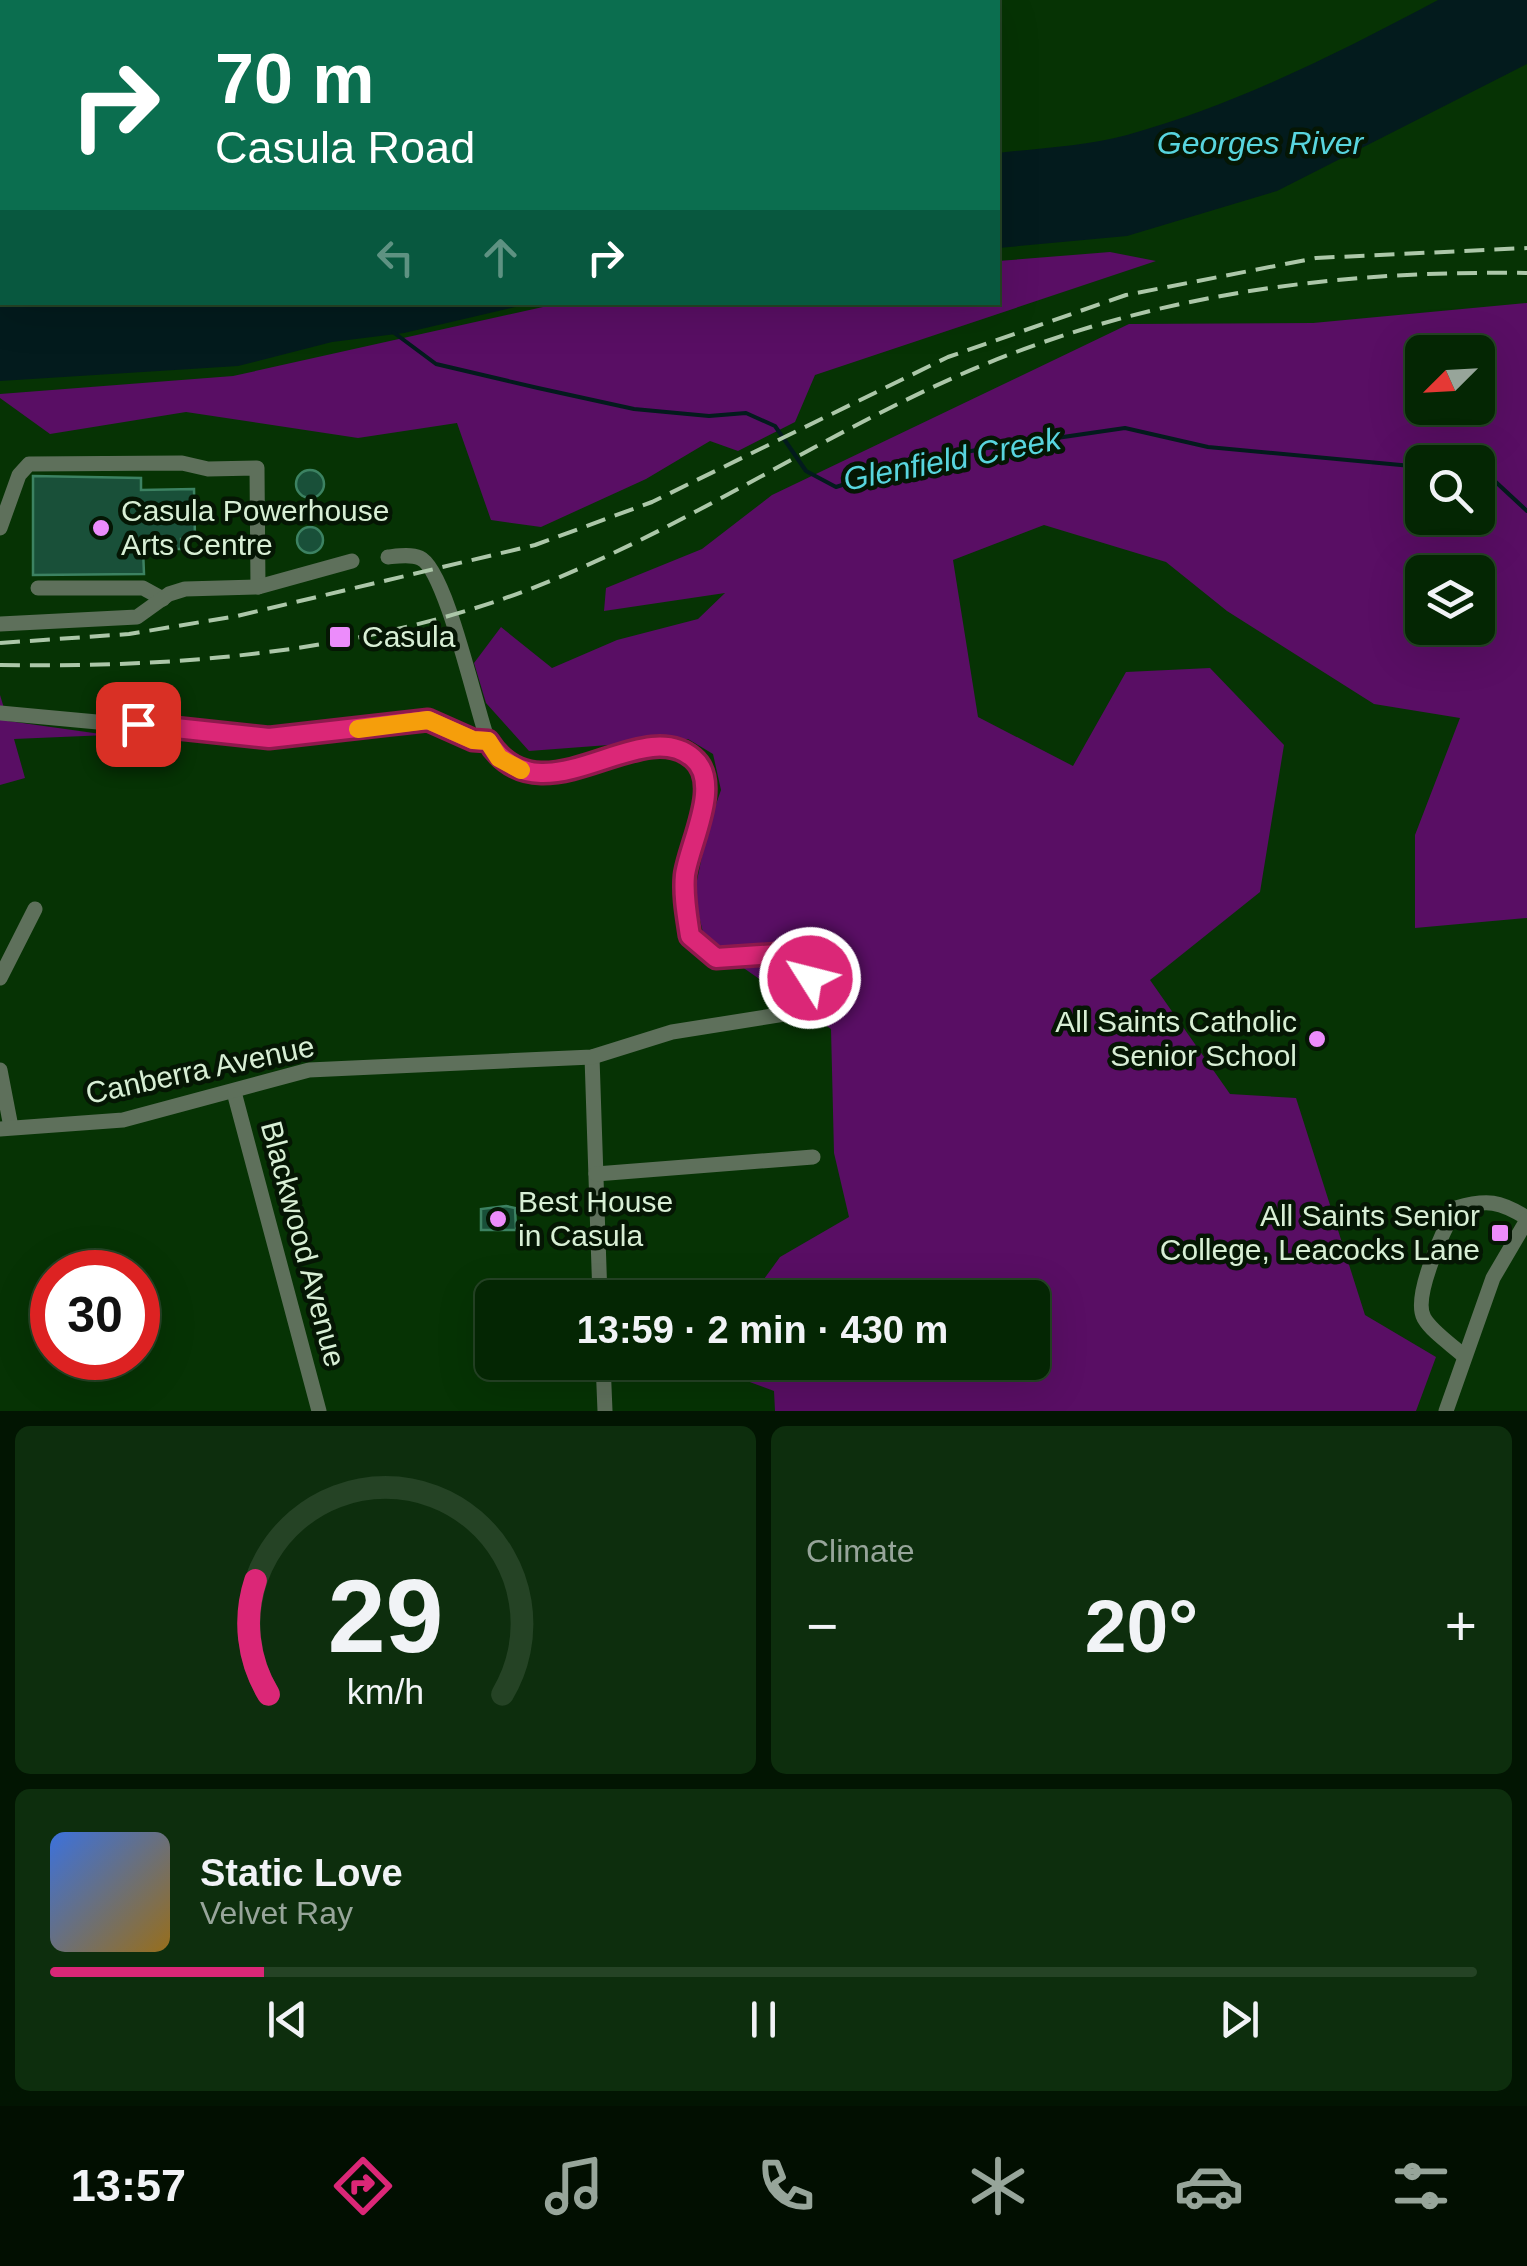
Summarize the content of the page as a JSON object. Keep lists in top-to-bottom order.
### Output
{
  "streets": {
    "street": ["Canberra Avenue", "Blackwood Avenue"]
  },
  "crossings": [
    ["Canberra Avenue", "Blackwood Avenue"]
  ],
  "water": ["Georges River", "Glenfield Creek"],
  "places": {
    "other": ["Casula Powerhouse Arts Centre", "All Saints Catholic Senior School", "Best House in Casula"],
    "transit": ["Casula", "All Saints Senior College, Leacocks Lane"]
  },
  "north": "bottom left",
  "page": {
    "turn": ["70 m", "Casula Road"],
    "limit": "30",
    "trip": "13:59 · 2 min · 430 m",
    "tile": "Climate",
    "heat": ["−", "20°", "+"],
    "song": ["Static Love", "Velvet Ray"],
    "tabs": "13:57",
    "gauge": ["29", "km/h"]
  }
}
